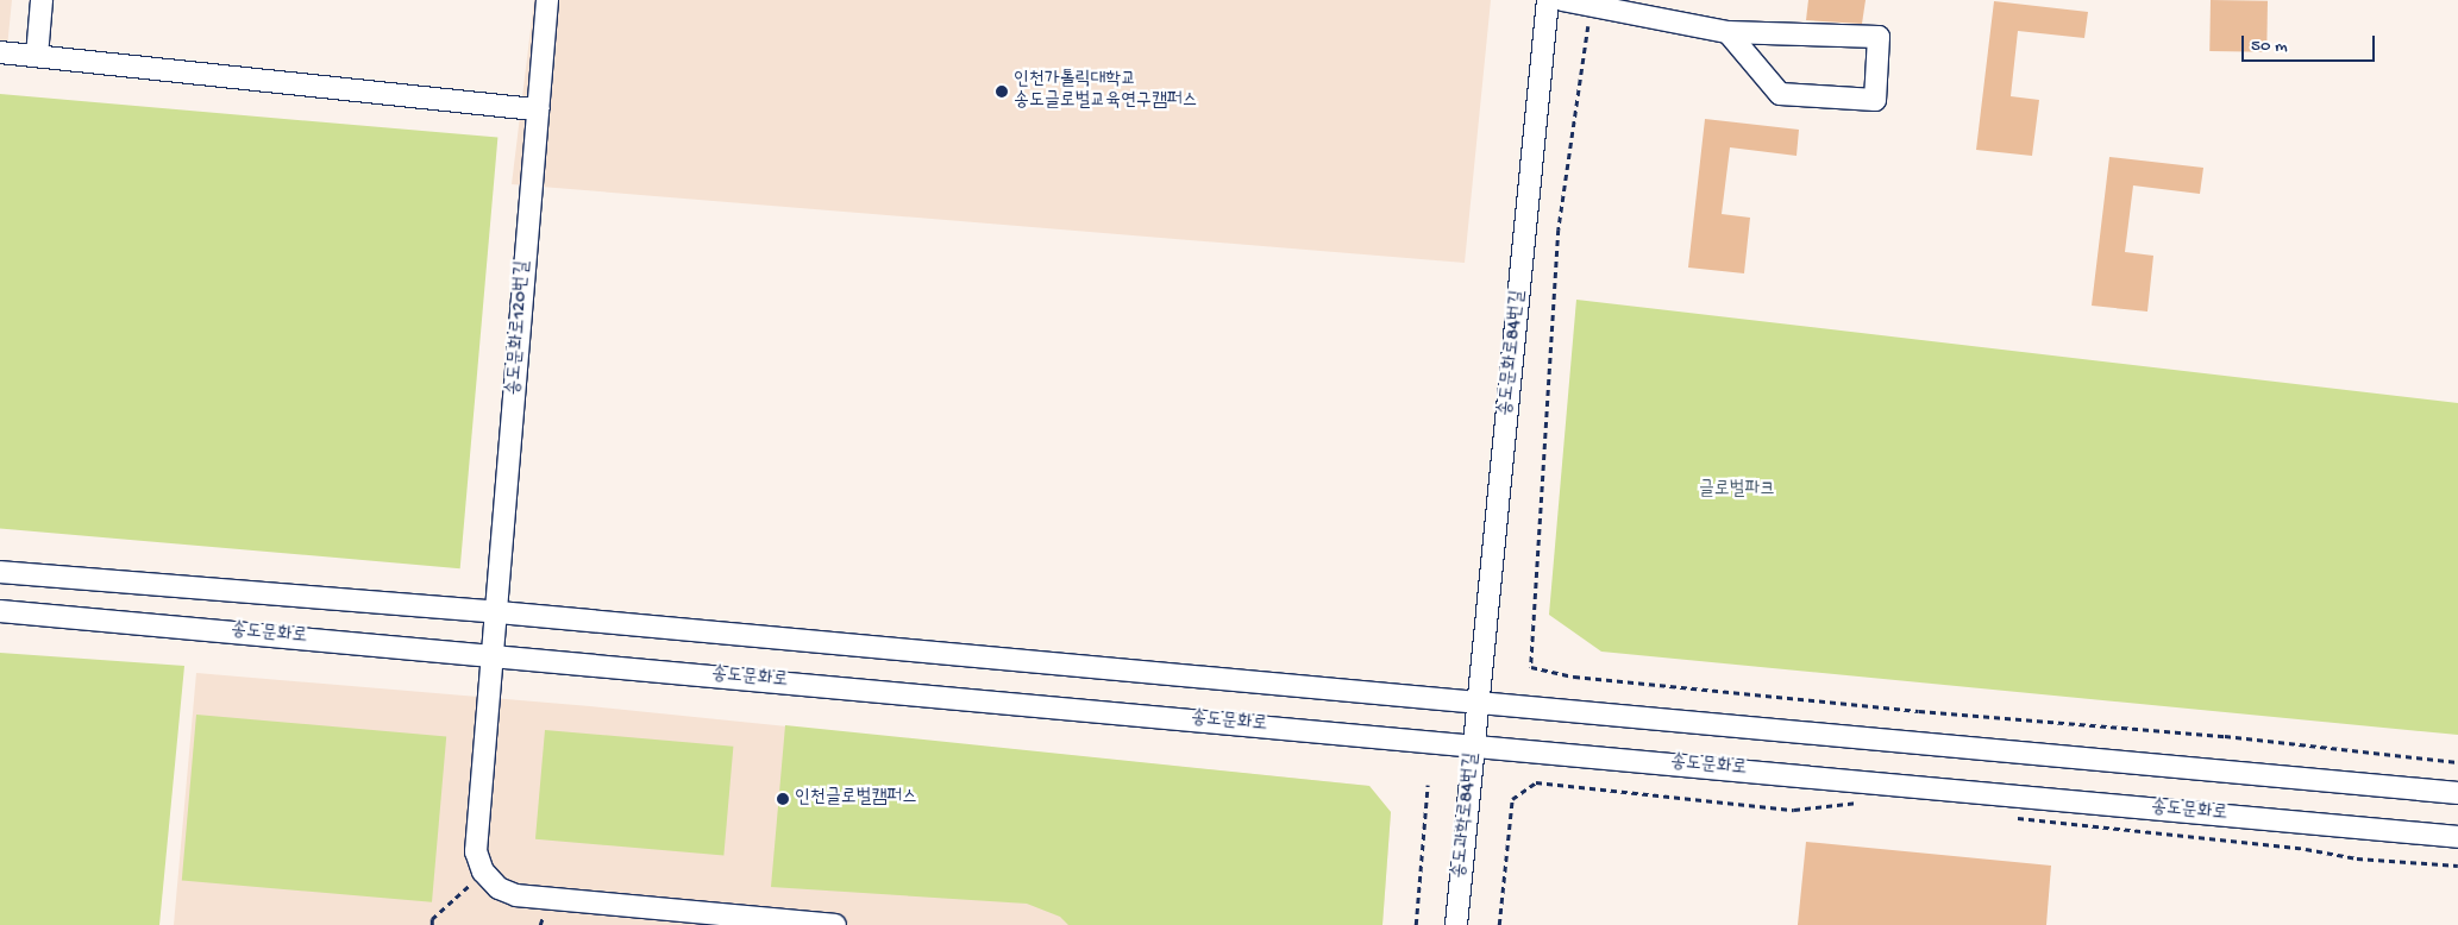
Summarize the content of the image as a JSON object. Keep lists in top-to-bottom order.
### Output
{
  "streets": {
    "street": [
      "송도문화로120번길",
      "송도문화로84번길",
      "송도문화로",
      "송도과학로84번길"
    ]
  },
  "crossings": [
    ["송도문화로120번길", "송도문화로"],
    ["송도문화로84번길", "송도과학로84번길"],
    ["송도문화로", "송도과학로84번길"]
  ],
  "parks": ["글로벌파크"],
  "places": ["인천가톨릭대학교 송도글로벌교육연구캠퍼스", "인천글로벌캠퍼스"],
  "scale_bar": "50 m"
}
